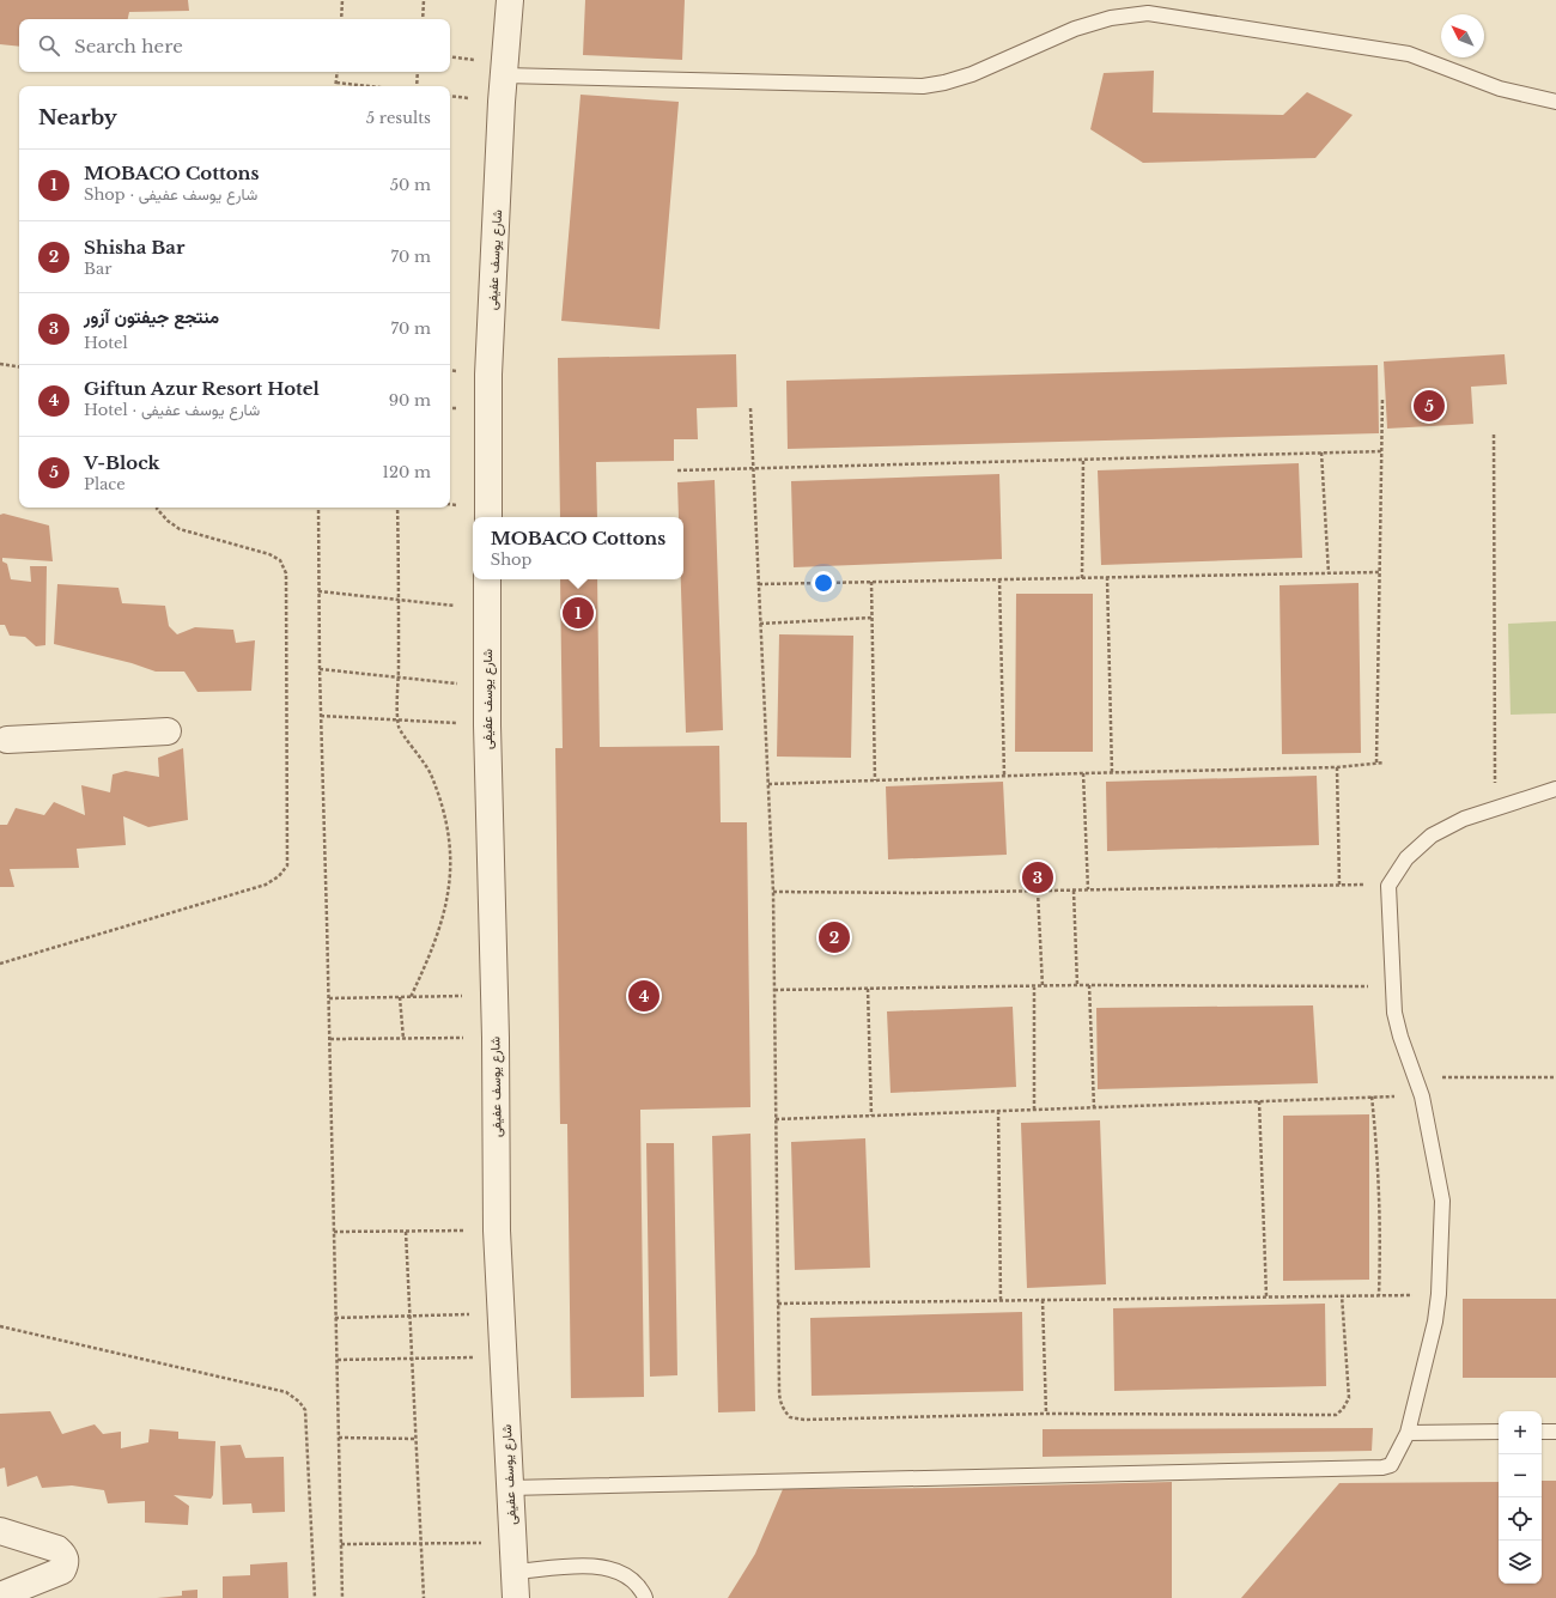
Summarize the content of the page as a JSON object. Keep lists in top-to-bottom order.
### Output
{
  "streets": {
    "street": ["شارع يوسف عفيفى"]
  },
  "north": "top left",
  "page": {
    "search": "Search here",
    "heading": ["Nearby", "5 results"],
    "list": [
      {
        "mark": "1",
        "name": "MOBACO Cottons",
        "note": "Shop · شارع يوسف عفيفى",
        "value": "50 m"
      },
      {
        "mark": "2",
        "name": "Shisha Bar",
        "note": "Bar",
        "value": "70 m"
      },
      {
        "mark": "3",
        "name": "منتجع جيفتون آزور",
        "note": "Hotel",
        "value": "70 m"
      },
      {
        "mark": "4",
        "name": "Giftun Azur Resort Hotel",
        "note": "Hotel · شارع يوسف عفيفى",
        "value": "90 m"
      },
      {
        "mark": "5",
        "name": "V-Block",
        "note": "Place",
        "value": "120 m"
      }
    ],
    "pins": [
      "5",
      "1",
      "3",
      "2",
      "4"
    ],
    "popup": ["MOBACO Cottons", "Shop"],
    "map_buttons": ["+", "−"]
  }
}
